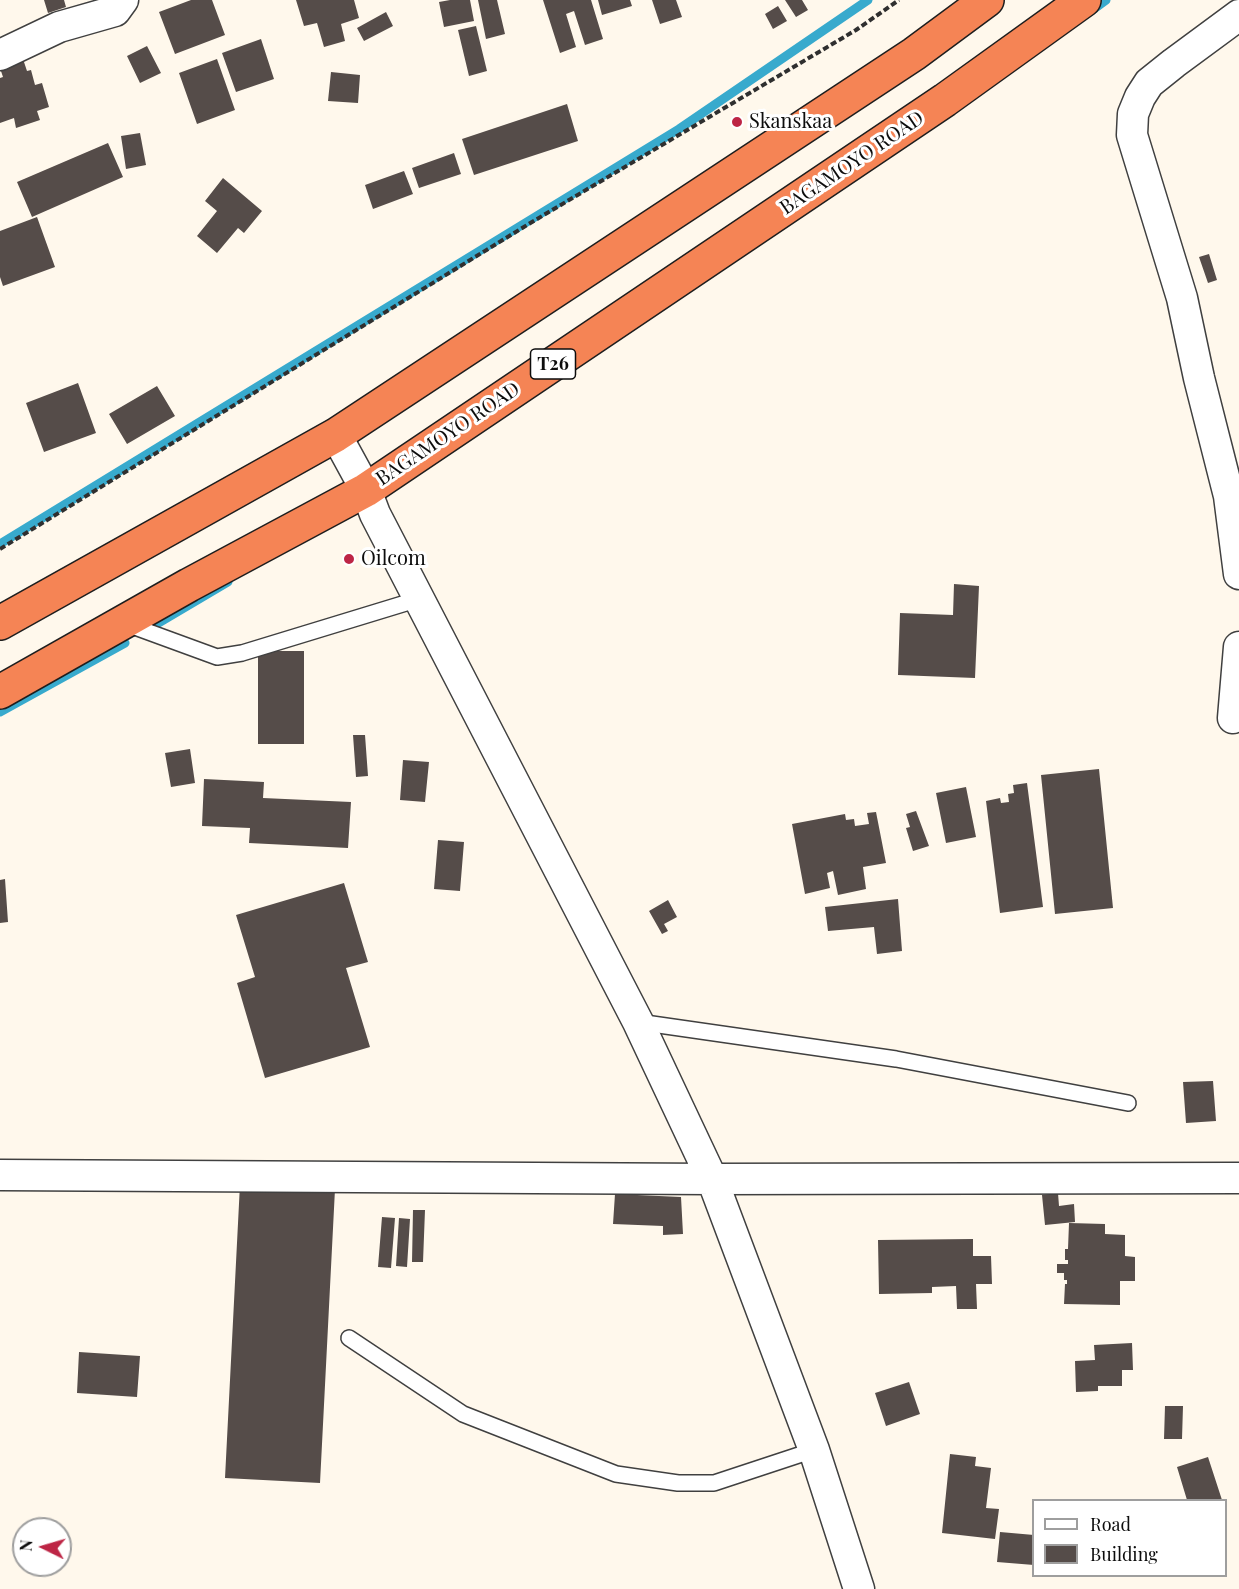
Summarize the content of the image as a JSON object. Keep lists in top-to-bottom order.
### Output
{
  "streets": {
    "highway": ["BAGAMOYO ROAD", "T26"]
  },
  "places": ["Skanskaa", "Oilcom"],
  "legend": ["Road", "Building"],
  "north": "left"
}
